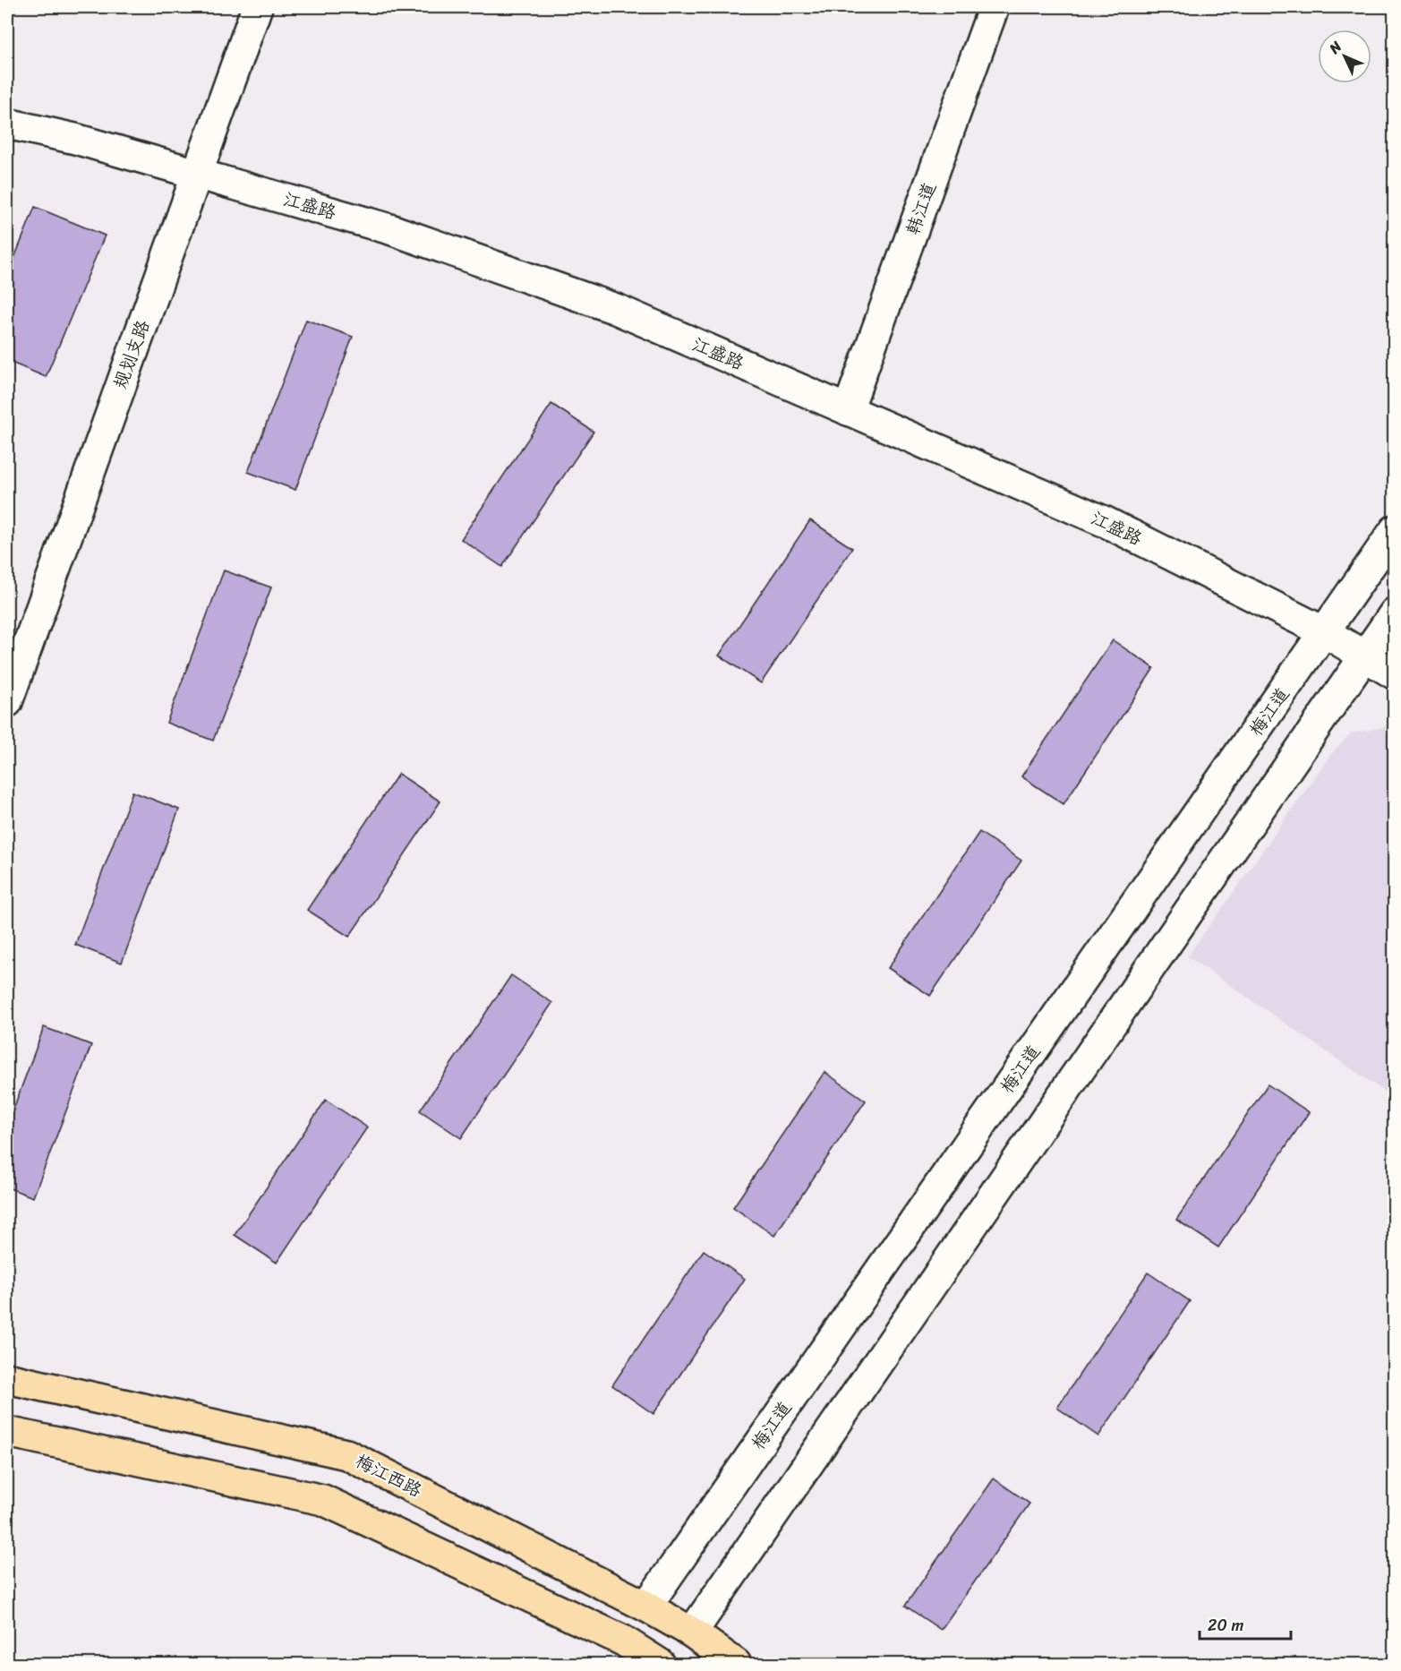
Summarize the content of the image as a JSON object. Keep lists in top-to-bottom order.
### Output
{
  "streets": {
    "main road": ["梅江西路"],
    "street": [
      "江盛路",
      "韩江道",
      "规划支路",
      "梅江道"
    ]
  },
  "crossings": [
    ["江盛路", "韩江道"],
    ["江盛路", "规划支路"],
    ["江盛路", "梅江道"],
    ["梅江道", "梅江西路"]
  ],
  "scale_bar": "20 m",
  "north": "top left"
}
